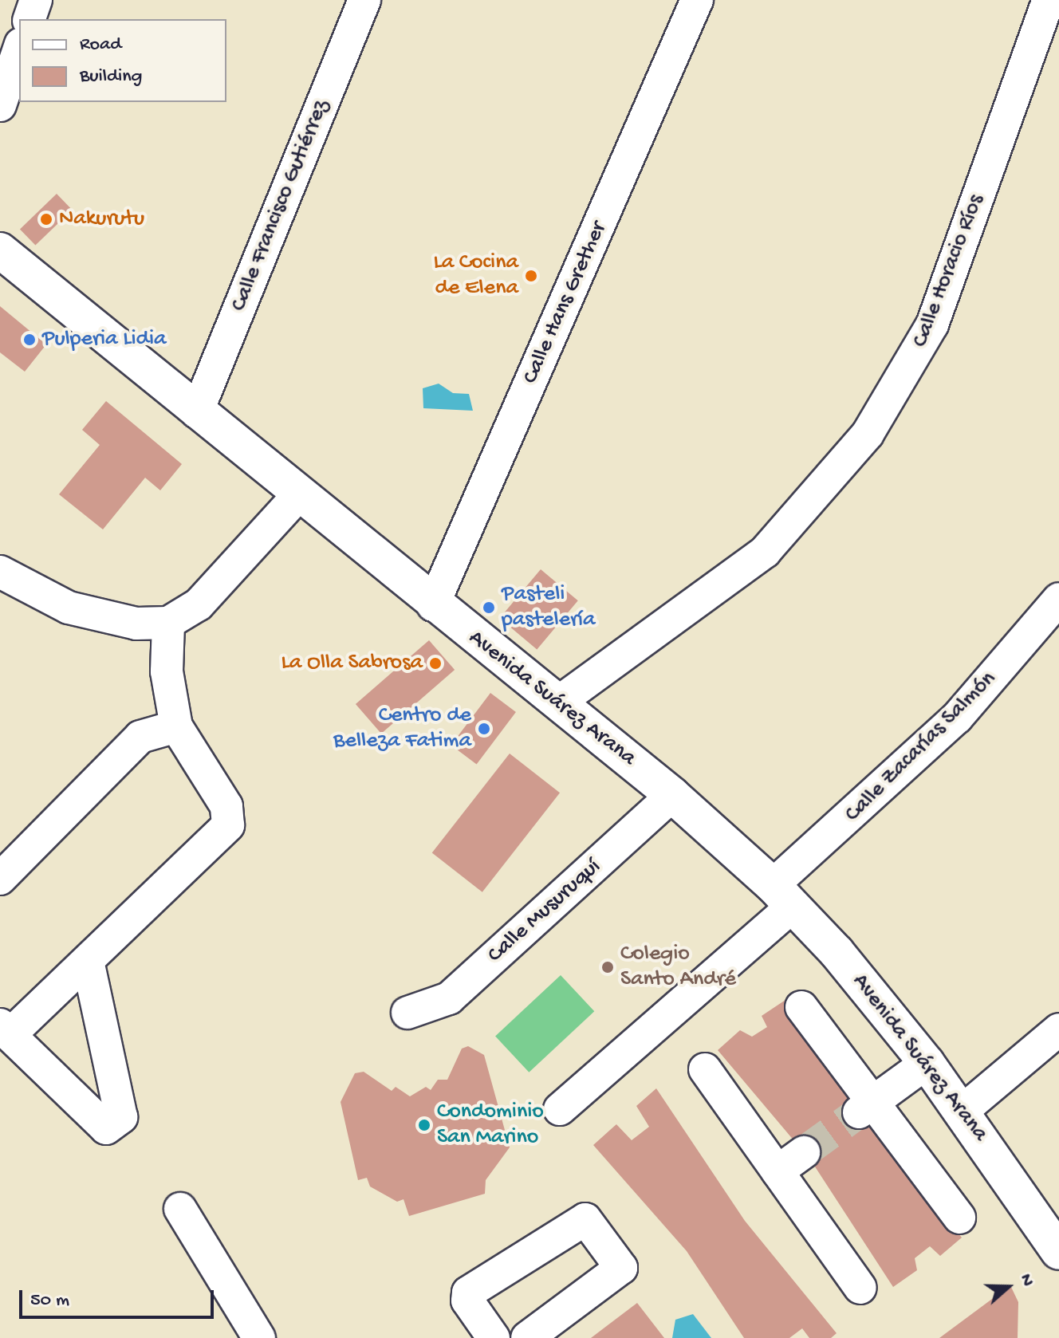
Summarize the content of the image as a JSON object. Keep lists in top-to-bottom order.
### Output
{
  "streets": {
    "main road": ["Avenida Suárez Arana"],
    "street": [
      "Calle Francisco Gutiérrez",
      "Calle Horacio Ríos",
      "Calle Hans Grether",
      "Calle Zacarías Salmón",
      "Calle Musuruquí"
    ]
  },
  "crossings": [
    ["Calle Francisco Gutiérrez", "Avenida Suárez Arana"],
    ["Calle Horacio Ríos", "Avenida Suárez Arana"],
    ["Calle Hans Grether", "Avenida Suárez Arana"],
    ["Avenida Suárez Arana", "Calle Zacarías Salmón"],
    ["Avenida Suárez Arana", "Calle Musuruquí"]
  ],
  "places": [
    "Nakurutu",
    "La Cocina de Elena",
    "Pulperia Lidia",
    "Pasteli pastelería",
    "La Olla Sabrosa",
    "Centro de Belleza Fatima",
    "Colegio Santo André",
    "Condominio San Marino"
  ],
  "legend": ["Road", "Building"],
  "scale_bar": "50 m",
  "north": "right"
}
